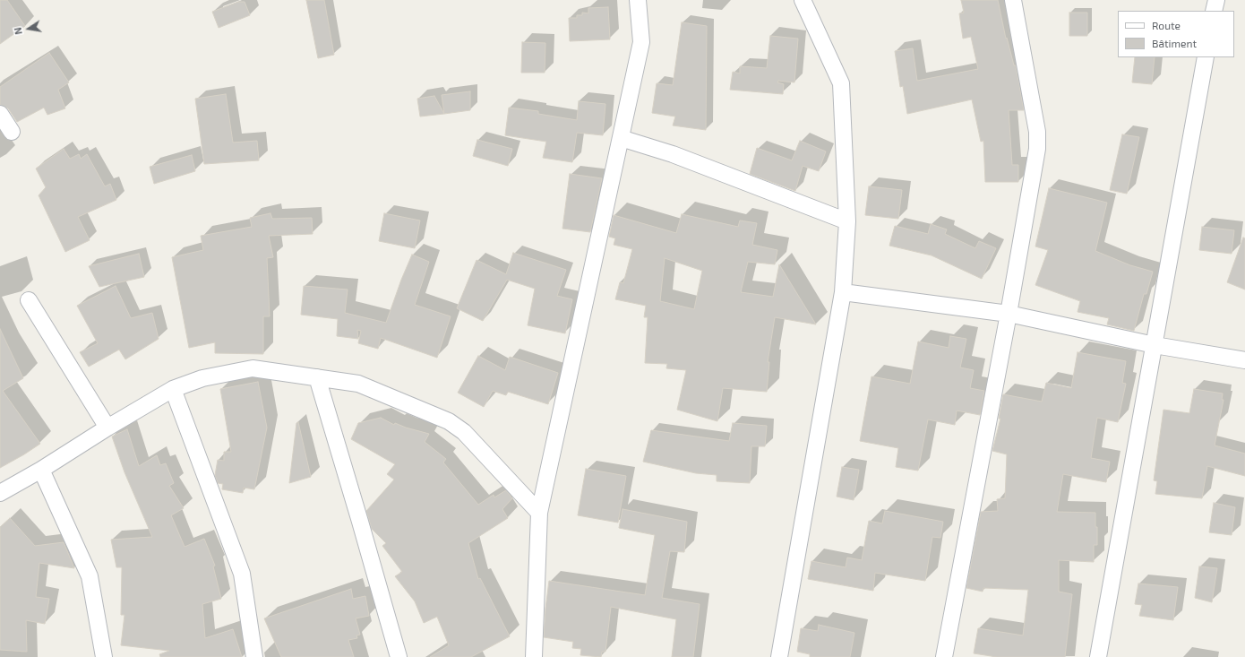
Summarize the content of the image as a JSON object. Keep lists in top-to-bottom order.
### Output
{
  "legend": ["Route", "Bâtiment"],
  "north": "left"
}
